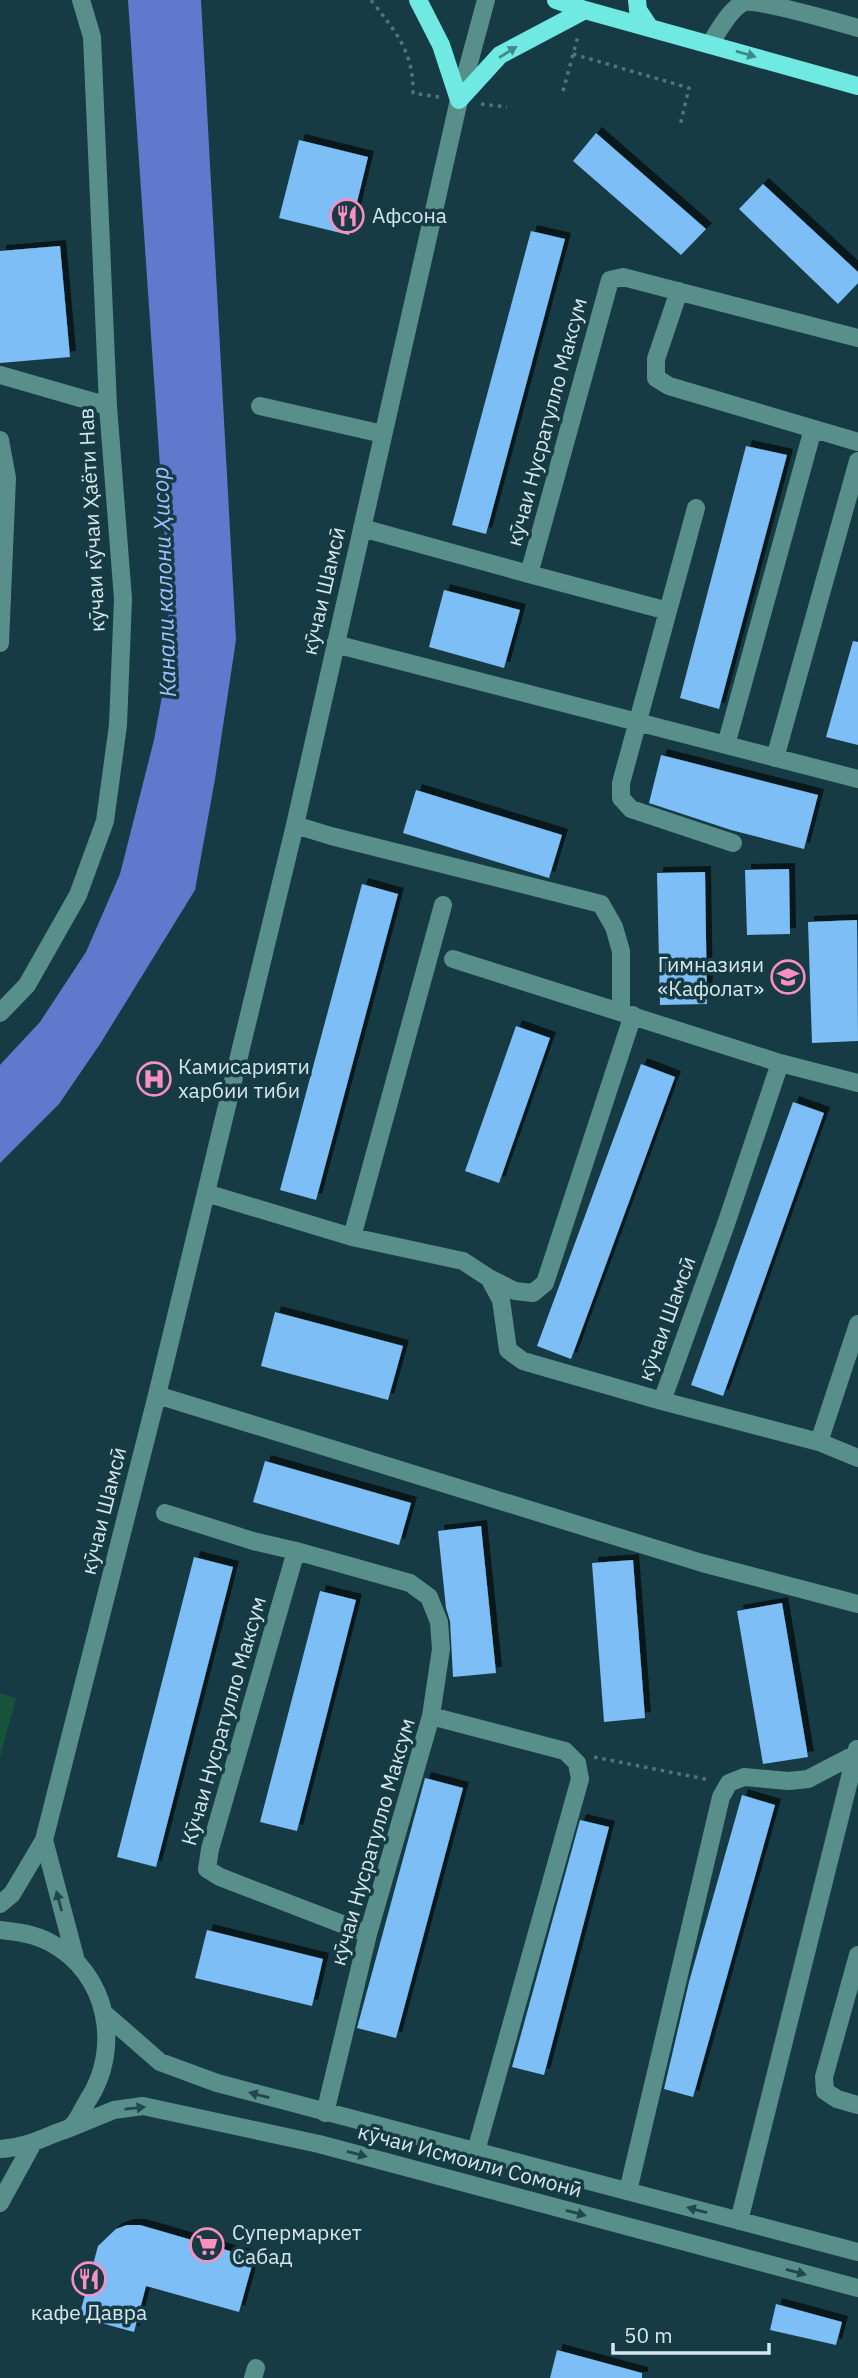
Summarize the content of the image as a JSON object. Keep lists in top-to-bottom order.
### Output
{
  "streets": {
    "street": [
      "кӯчаи Нусратулло Максум",
      "кӯчаи кӯчаи Ҳаёти Нав",
      "кӯчаи Шамсӣ",
      "Кӯчаи Нусратулло Максум",
      "кӯчаи Исмоили Сомонӣ"
    ]
  },
  "crossings": [
    ["кӯчаи Нусратулло Максум", "кӯчаи Шамсӣ"],
    ["кӯчаи Нусратулло Максум", "Кӯчаи Нусратулло Максум"],
    ["кӯчаи Нусратулло Максум", "кӯчаи Исмоили Сомонӣ"],
    ["кӯчаи Шамсӣ", "кӯчаи Исмоили Сомонӣ"]
  ],
  "water": ["Канали калони Ҳисор"],
  "places": {
    "restaurant": ["Афсона", "кафе Давра"],
    "school or university": ["Гимназияи «Кафолат»"],
    "hospital": ["Камисарияти харбии тиби"],
    "supermarket": ["Супермаркет Сабад"]
  },
  "scale_bar": "50 m"
}
